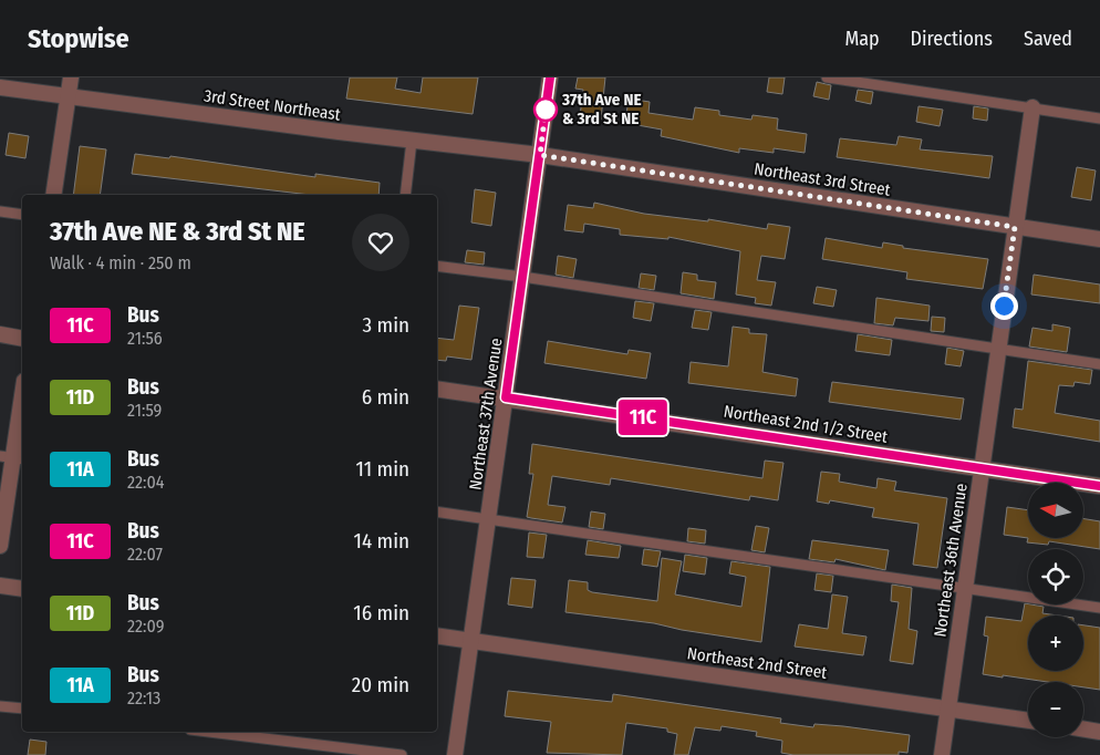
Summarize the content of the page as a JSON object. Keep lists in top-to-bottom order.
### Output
{
  "streets": {
    "street": [
      "3rd Street Northeast",
      "Northeast 3rd Street",
      "Northeast 37th Avenue",
      "Northeast 2nd 1/2 Street",
      "Northeast 36th Avenue",
      "Northeast 2nd Street"
    ]
  },
  "crossings": [
    ["3rd Street Northeast", "Northeast 3rd Street"],
    ["3rd Street Northeast", "Northeast 37th Avenue"],
    ["Northeast 3rd Street", "Northeast 37th Avenue"],
    ["Northeast 3rd Street", "Northeast 36th Avenue"],
    ["Northeast 37th Avenue", "Northeast 2nd 1/2 Street"],
    ["Northeast 37th Avenue", "Northeast 2nd Street"],
    ["Northeast 2nd 1/2 Street", "Northeast 36th Avenue"],
    ["Northeast 36th Avenue", "Northeast 2nd Street"]
  ],
  "places": ["37th Ave NE & 3rd St NE"],
  "lines": ["bus line 11C"],
  "north": "left",
  "page": {
    "header": "Stopwise",
    "nav": ["Map", "Directions", "Saved"],
    "on_map": "11C",
    "heading": ["37th Ave NE & 3rd St NE", "Walk · 4 min · 250 m"],
    "list": [
      {
        "mark": "11C",
        "name": "Bus",
        "note": "21:56",
        "value": "3 min"
      },
      {
        "mark": "11D",
        "name": "Bus",
        "note": "21:59",
        "value": "6 min"
      },
      {
        "mark": "11A",
        "name": "Bus",
        "note": "22:04",
        "value": "11 min"
      },
      {
        "mark": "11C",
        "name": "Bus",
        "note": "22:07",
        "value": "14 min"
      },
      {
        "mark": "11D",
        "name": "Bus",
        "note": "22:09",
        "value": "16 min"
      },
      {
        "mark": "11A",
        "name": "Bus",
        "note": "22:13",
        "value": "20 min"
      }
    ],
    "map_buttons": ["+", "−"]
  }
}
